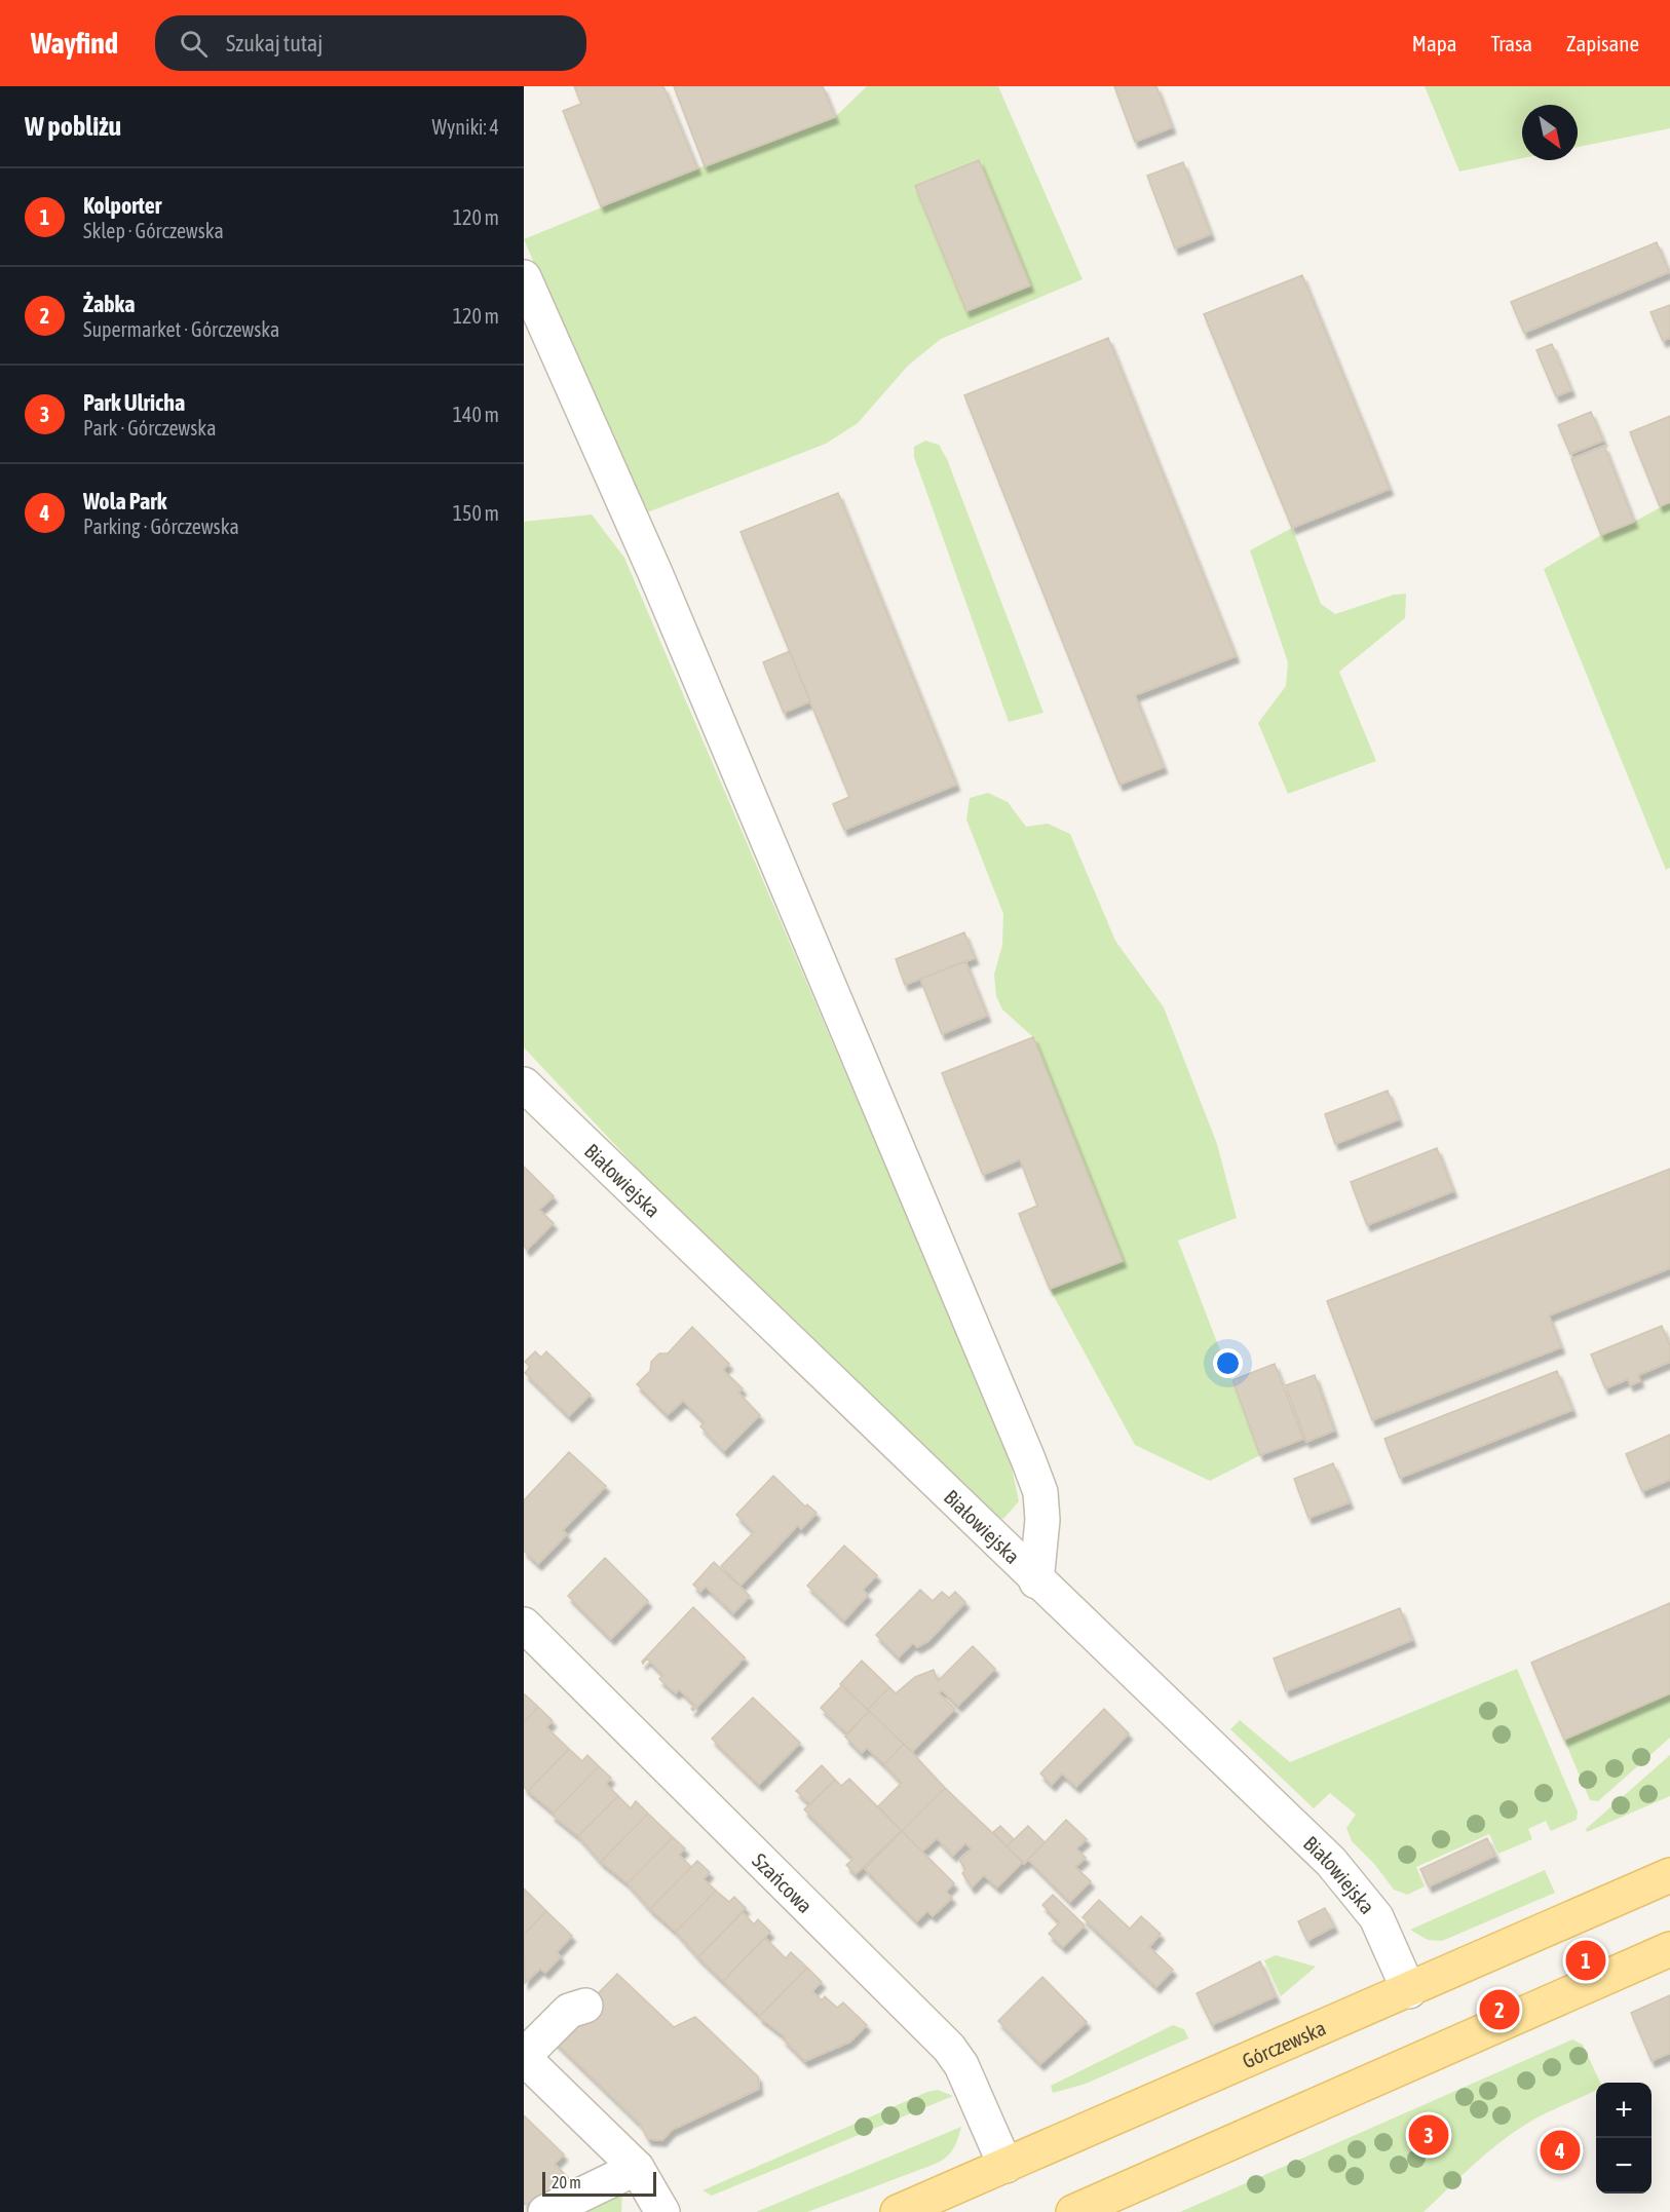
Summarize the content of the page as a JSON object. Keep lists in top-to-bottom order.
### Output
{
  "streets": {
    "main road": ["Górczewska"],
    "street": ["Białowiejska", "Szańcowa"]
  },
  "crossings": [
    ["Białowiejska", "Górczewska"],
    ["Szańcowa", "Górczewska"]
  ],
  "scale_bar": "20 m",
  "north": "bottom right",
  "page": {
    "header": "Wayfind",
    "search": "Szukaj tutaj",
    "nav": ["Mapa", "Trasa", "Zapisane"],
    "heading": ["W pobliżu", "Wyniki: 4"],
    "list": [
      {
        "mark": "1",
        "name": "Kolporter",
        "note": "Sklep · Górczewska",
        "value": "120 m"
      },
      {
        "mark": "2",
        "name": "Żabka",
        "note": "Supermarket · Górczewska",
        "value": "120 m"
      },
      {
        "mark": "3",
        "name": "Park Ulricha",
        "note": "Park · Górczewska",
        "value": "140 m"
      },
      {
        "mark": "4",
        "name": "Wola Park",
        "note": "Parking · Górczewska",
        "value": "150 m"
      }
    ],
    "pins": [
      "1",
      "2",
      "3",
      "4"
    ],
    "map_buttons": ["+", "−"],
    "scale": "20 m"
  }
}
